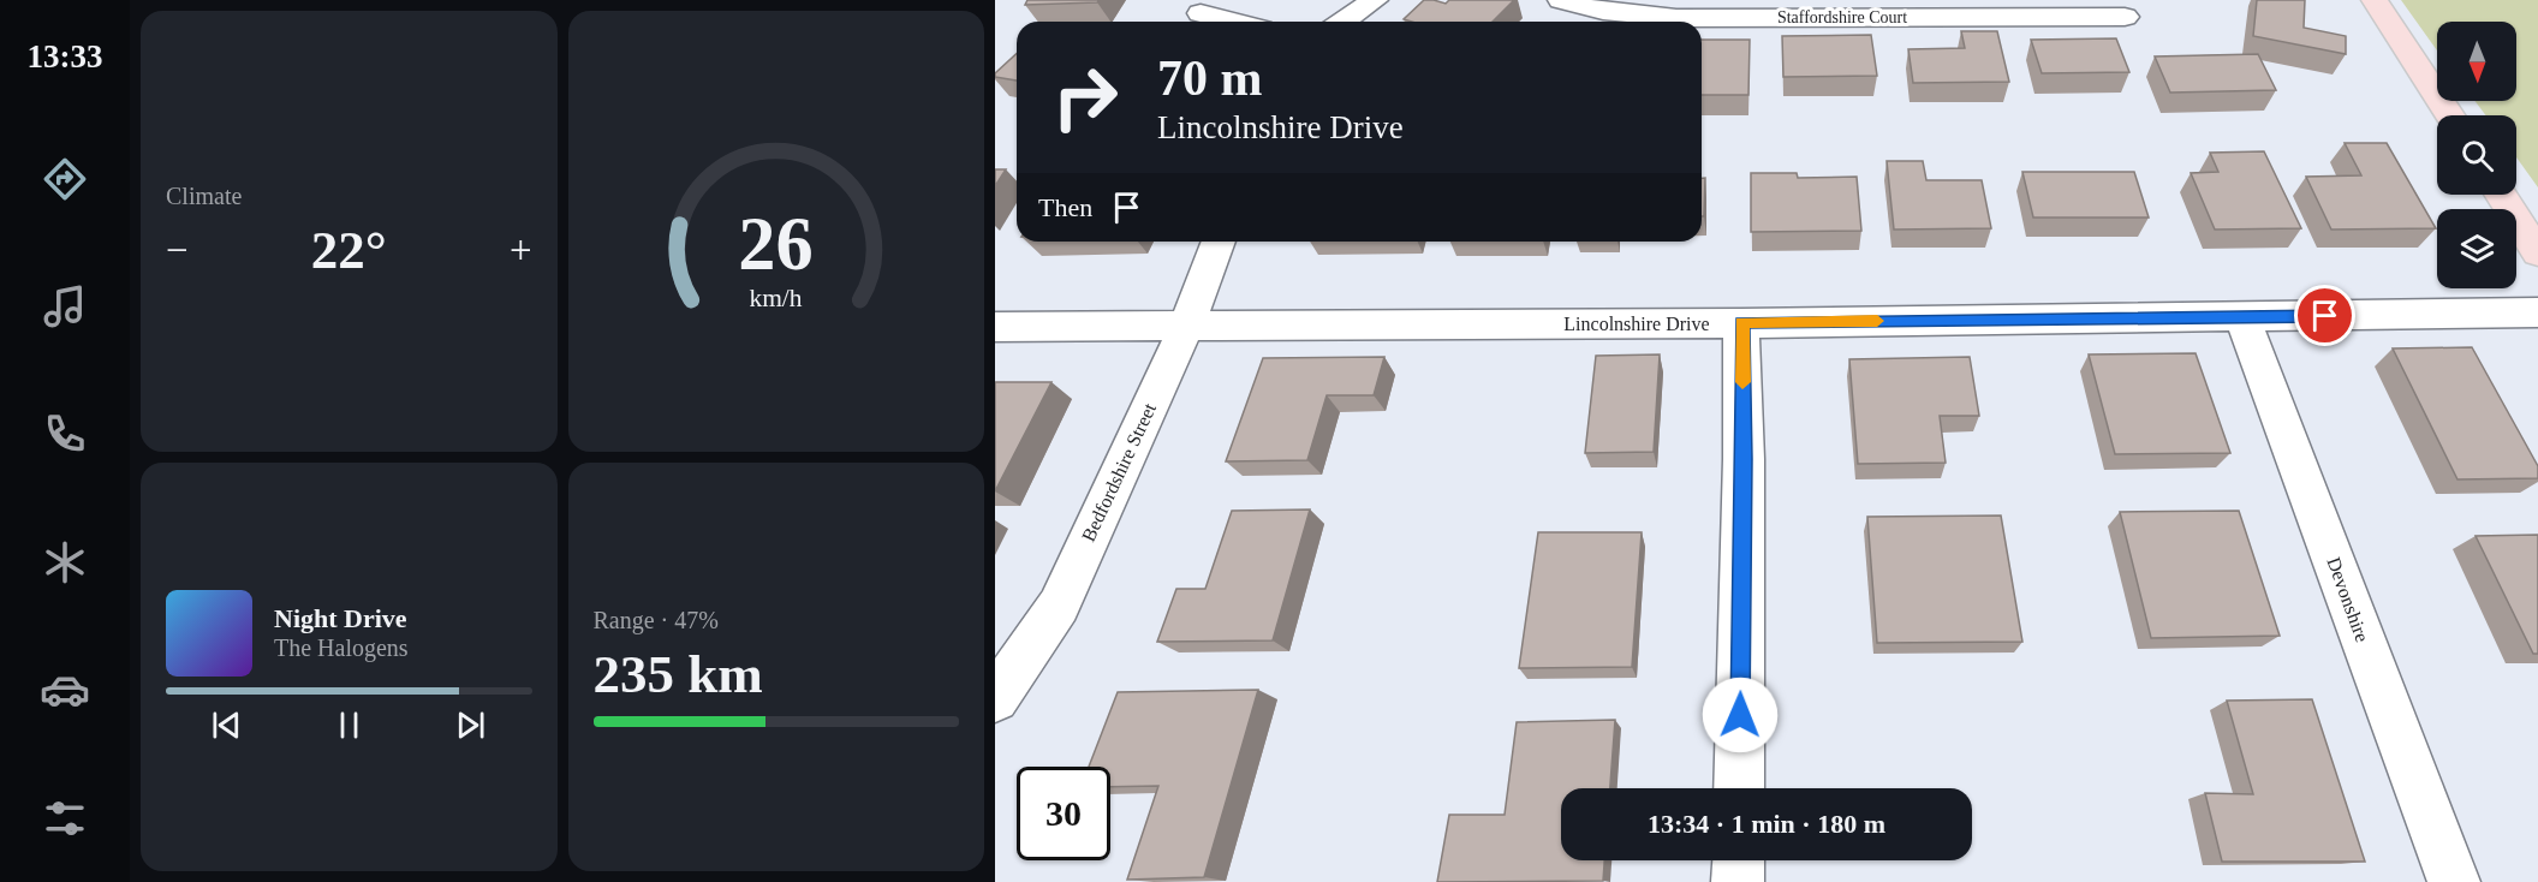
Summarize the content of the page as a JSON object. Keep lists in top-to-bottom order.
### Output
{
  "streets": {
    "street": [
      "Staffordshire Court",
      "Lincolnshire Drive",
      "Bedfordshire Street",
      "Devonshire"
    ]
  },
  "crossings": [
    ["Lincolnshire Drive", "Bedfordshire Street"],
    ["Lincolnshire Drive", "Devonshire"]
  ],
  "north": "bottom",
  "page": {
    "tabs": "13:33",
    "tile": [
      "Climate",
      ["Range · 47%", "235 km"]
    ],
    "turn": ["70 m", "Lincolnshire Drive"],
    "then": "Then",
    "heat": ["−", "22°", "+"],
    "song": ["Night Drive", "The Halogens"],
    "limit": "30",
    "trip": "13:34 · 1 min · 180 m",
    "gauge": ["26", "km/h"]
  }
}
